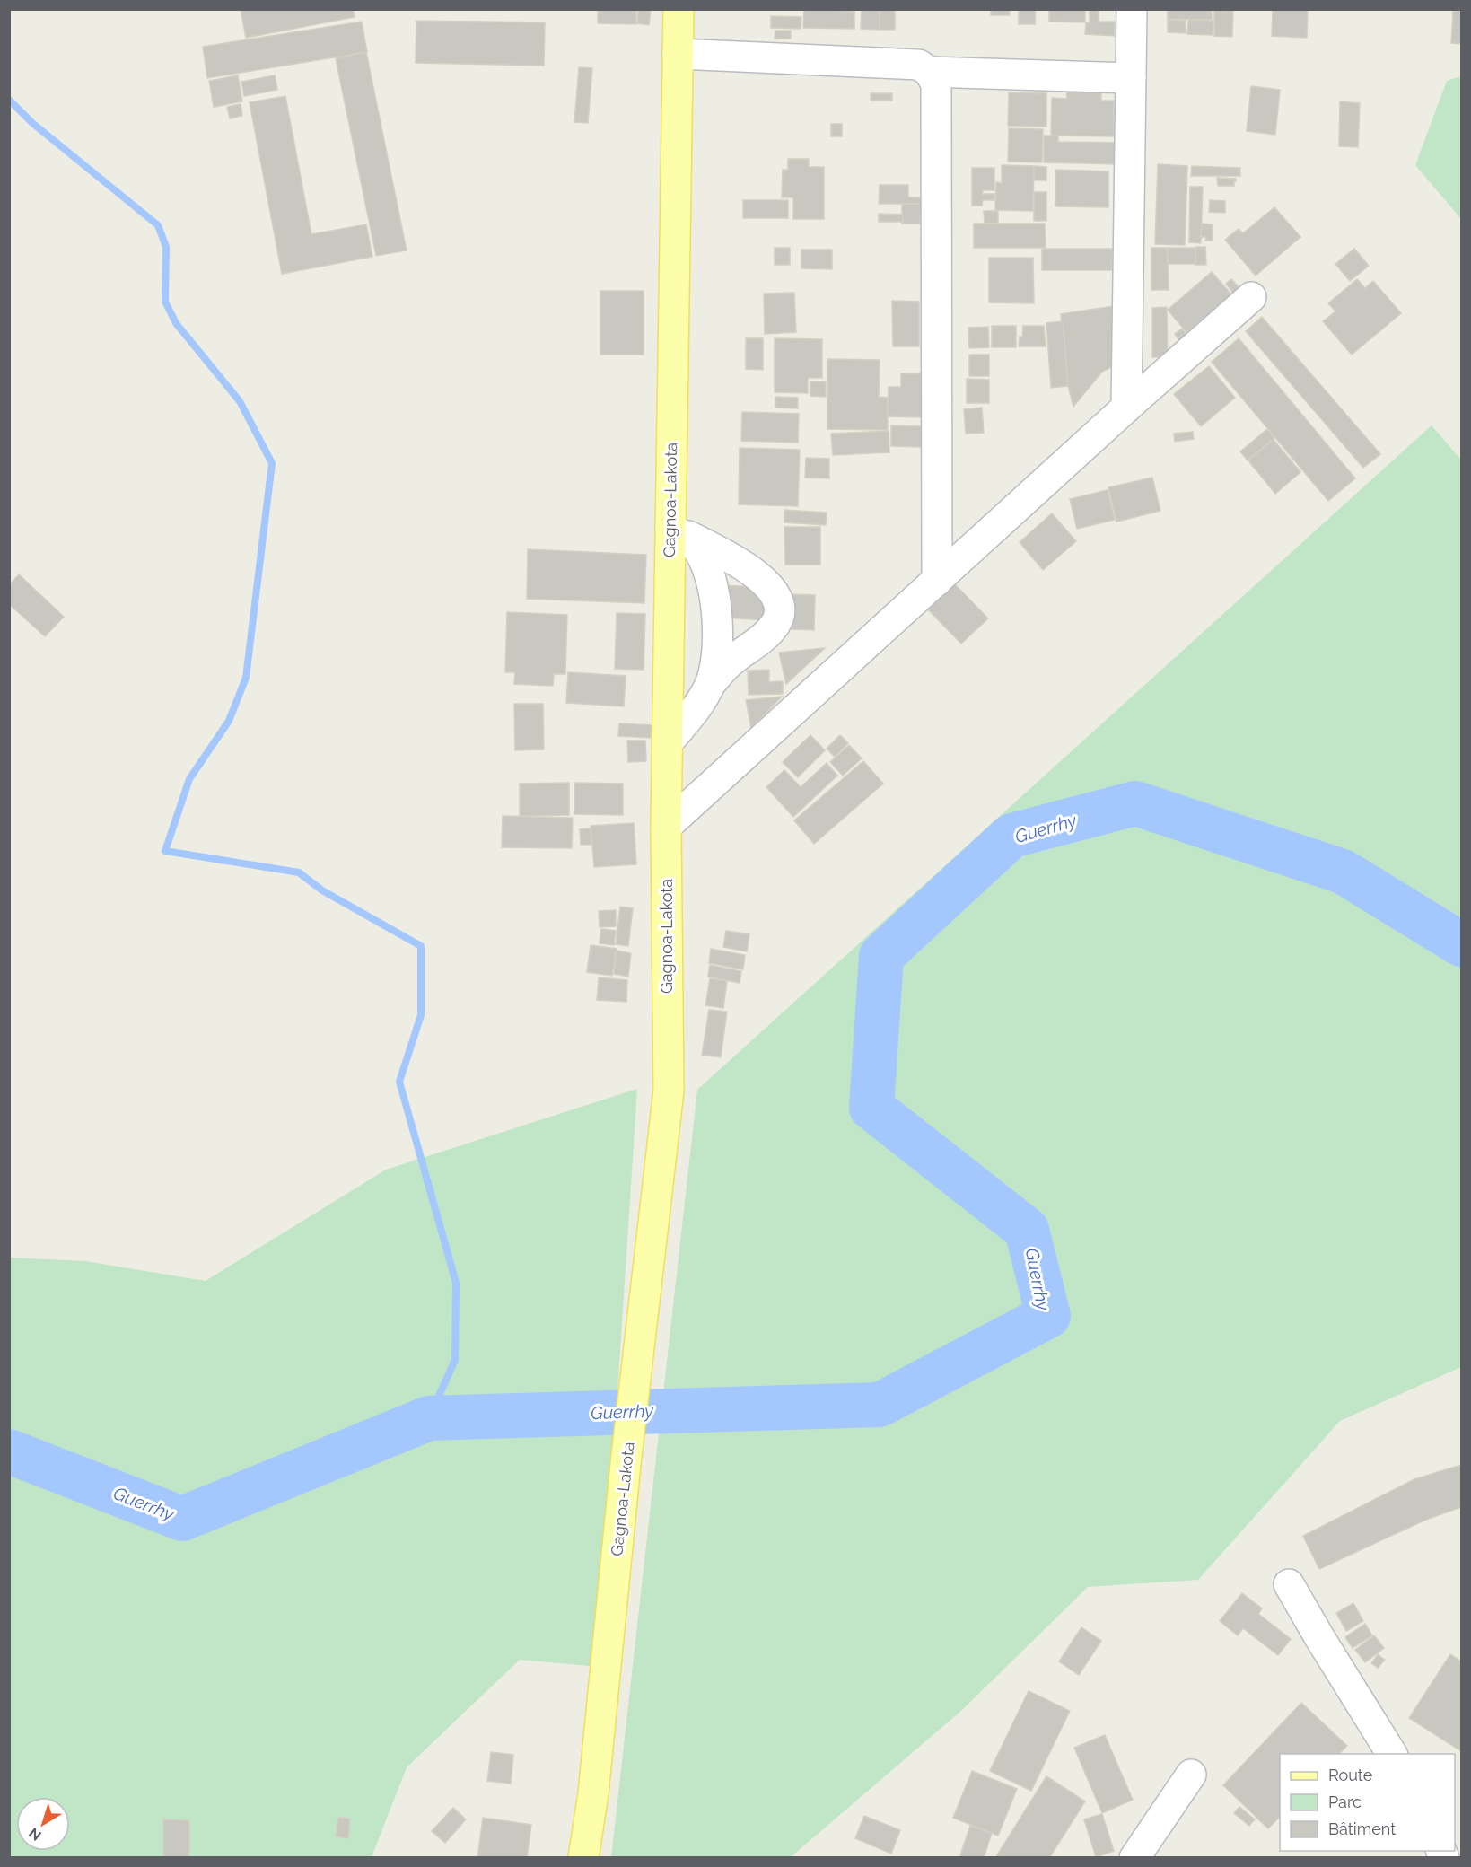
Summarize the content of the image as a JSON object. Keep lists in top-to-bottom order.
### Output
{
  "streets": {
    "main road": ["Gagnoa-Lakota"]
  },
  "water": ["Guerrhy"],
  "legend": ["Route", "Parc", "Bâtiment"],
  "north": "bottom left"
}
